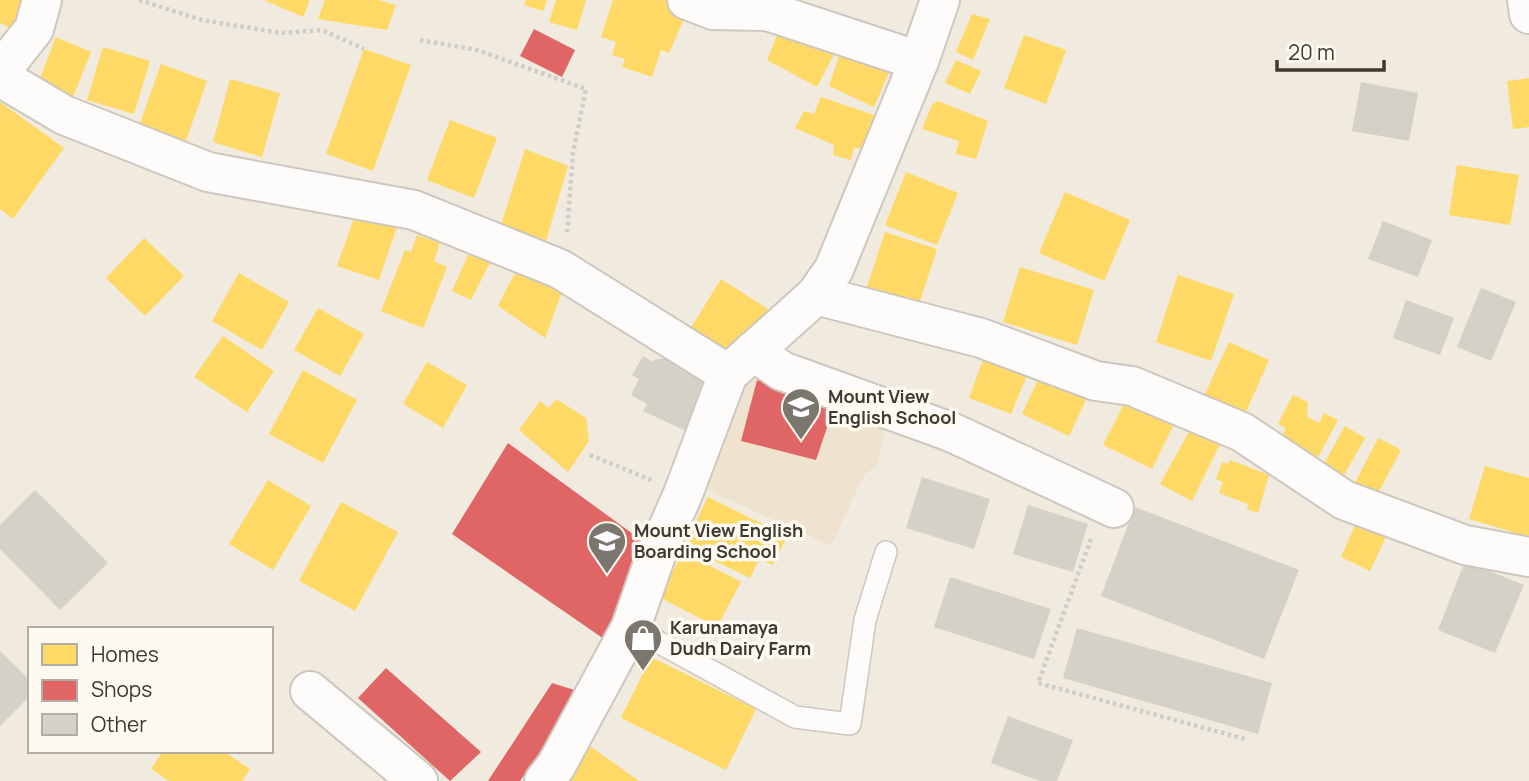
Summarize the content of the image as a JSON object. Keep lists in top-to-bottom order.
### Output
{
  "places": {
    "school or university": ["Mount View English School", "Mount View English Boarding School"],
    "shop": ["Karunamaya Dudh Dairy Farm"]
  },
  "legend": ["Homes", "Shops", "Other"],
  "scale_bar": "20 m"
}
